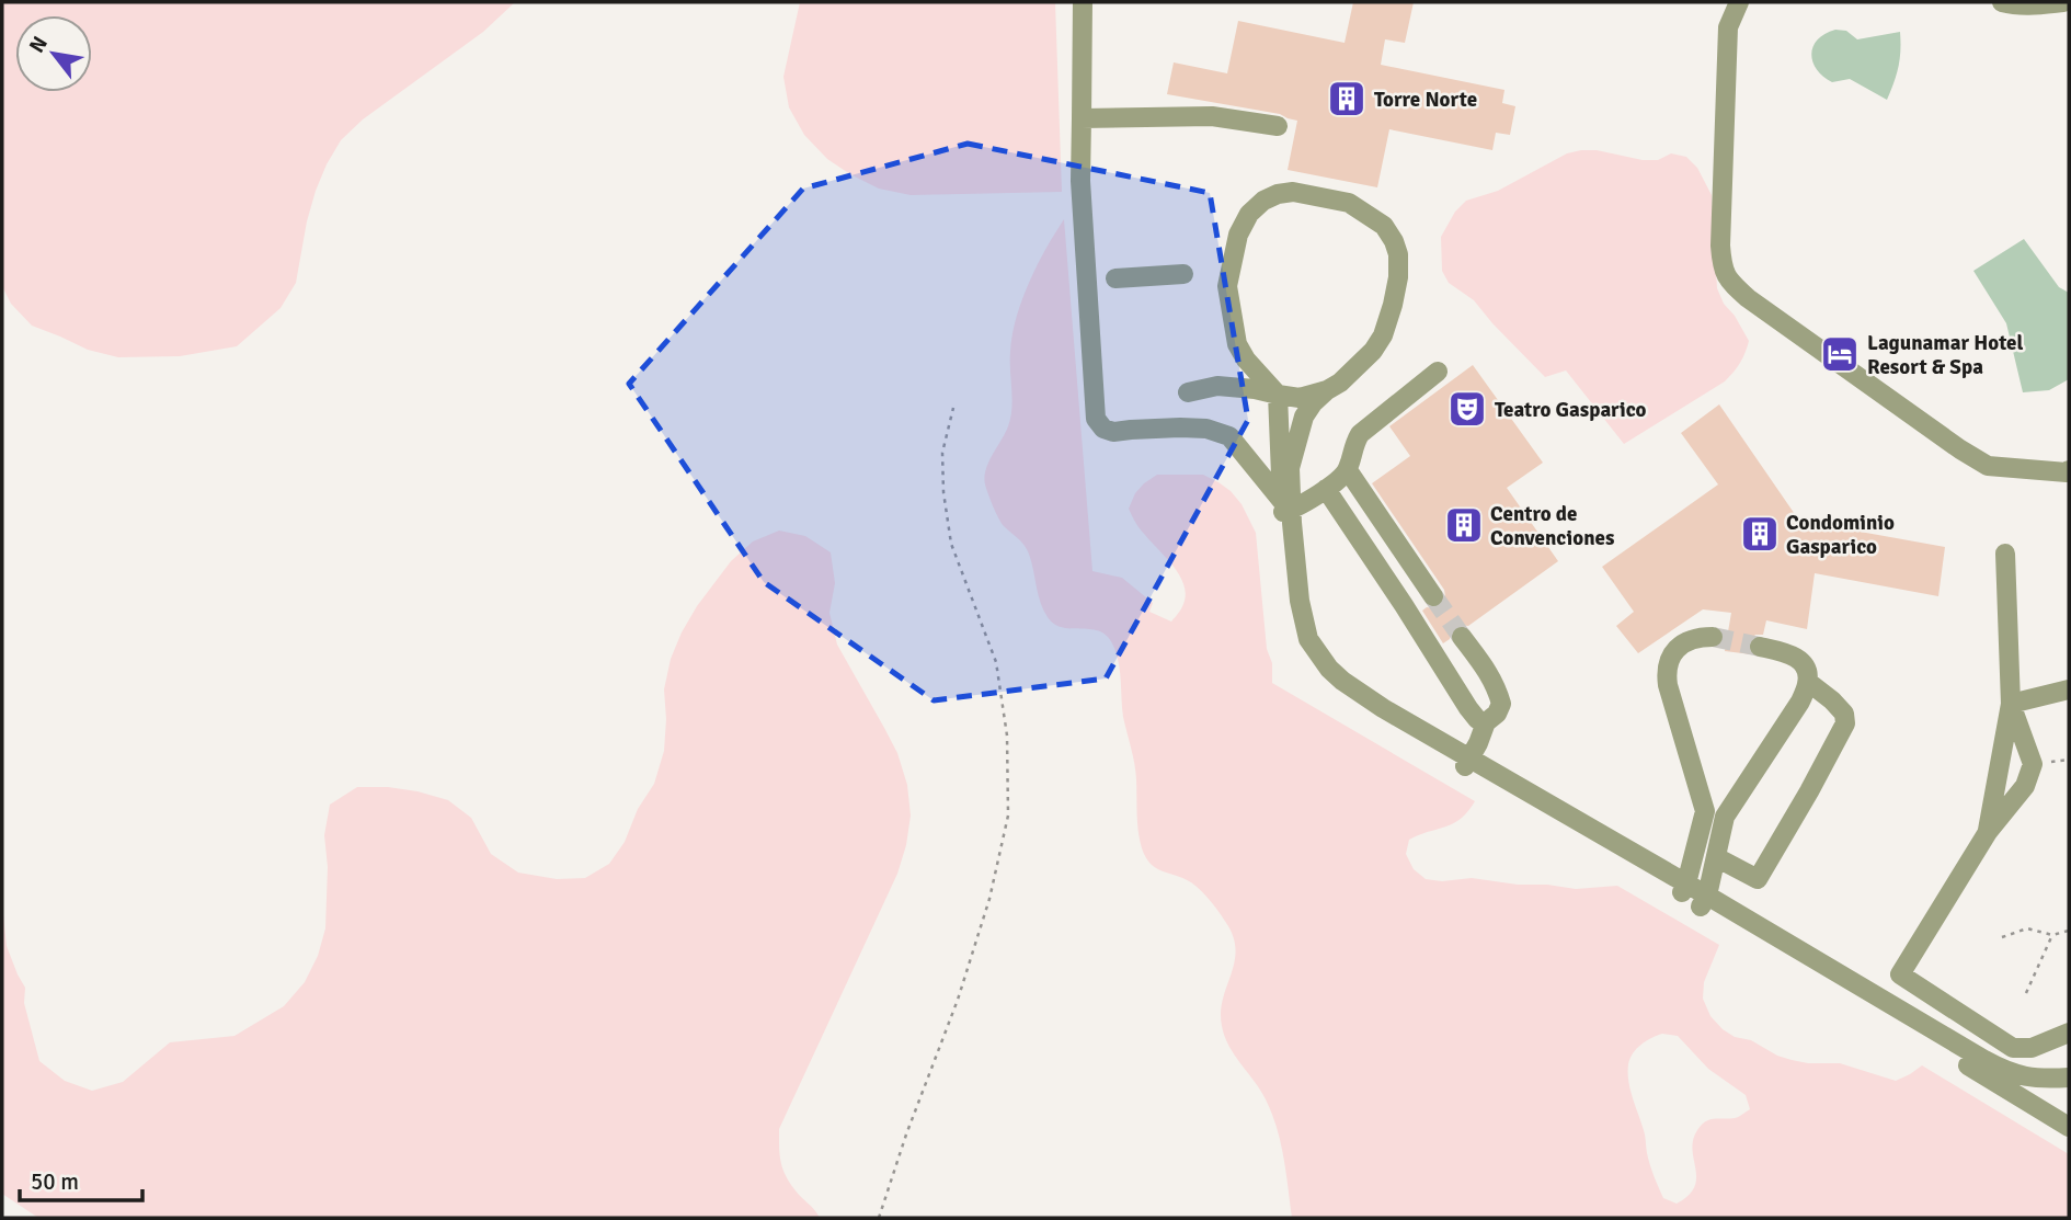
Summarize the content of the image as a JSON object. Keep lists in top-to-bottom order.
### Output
{
  "places": {
    "building": ["Torre Norte", "Centro de Convenciones", "Condominio Gasparico"],
    "hotel": ["Lagunamar Hotel Resort & Spa"],
    "theatre": ["Teatro Gasparico"]
  },
  "scale_bar": "50 m",
  "north": "top left"
}
